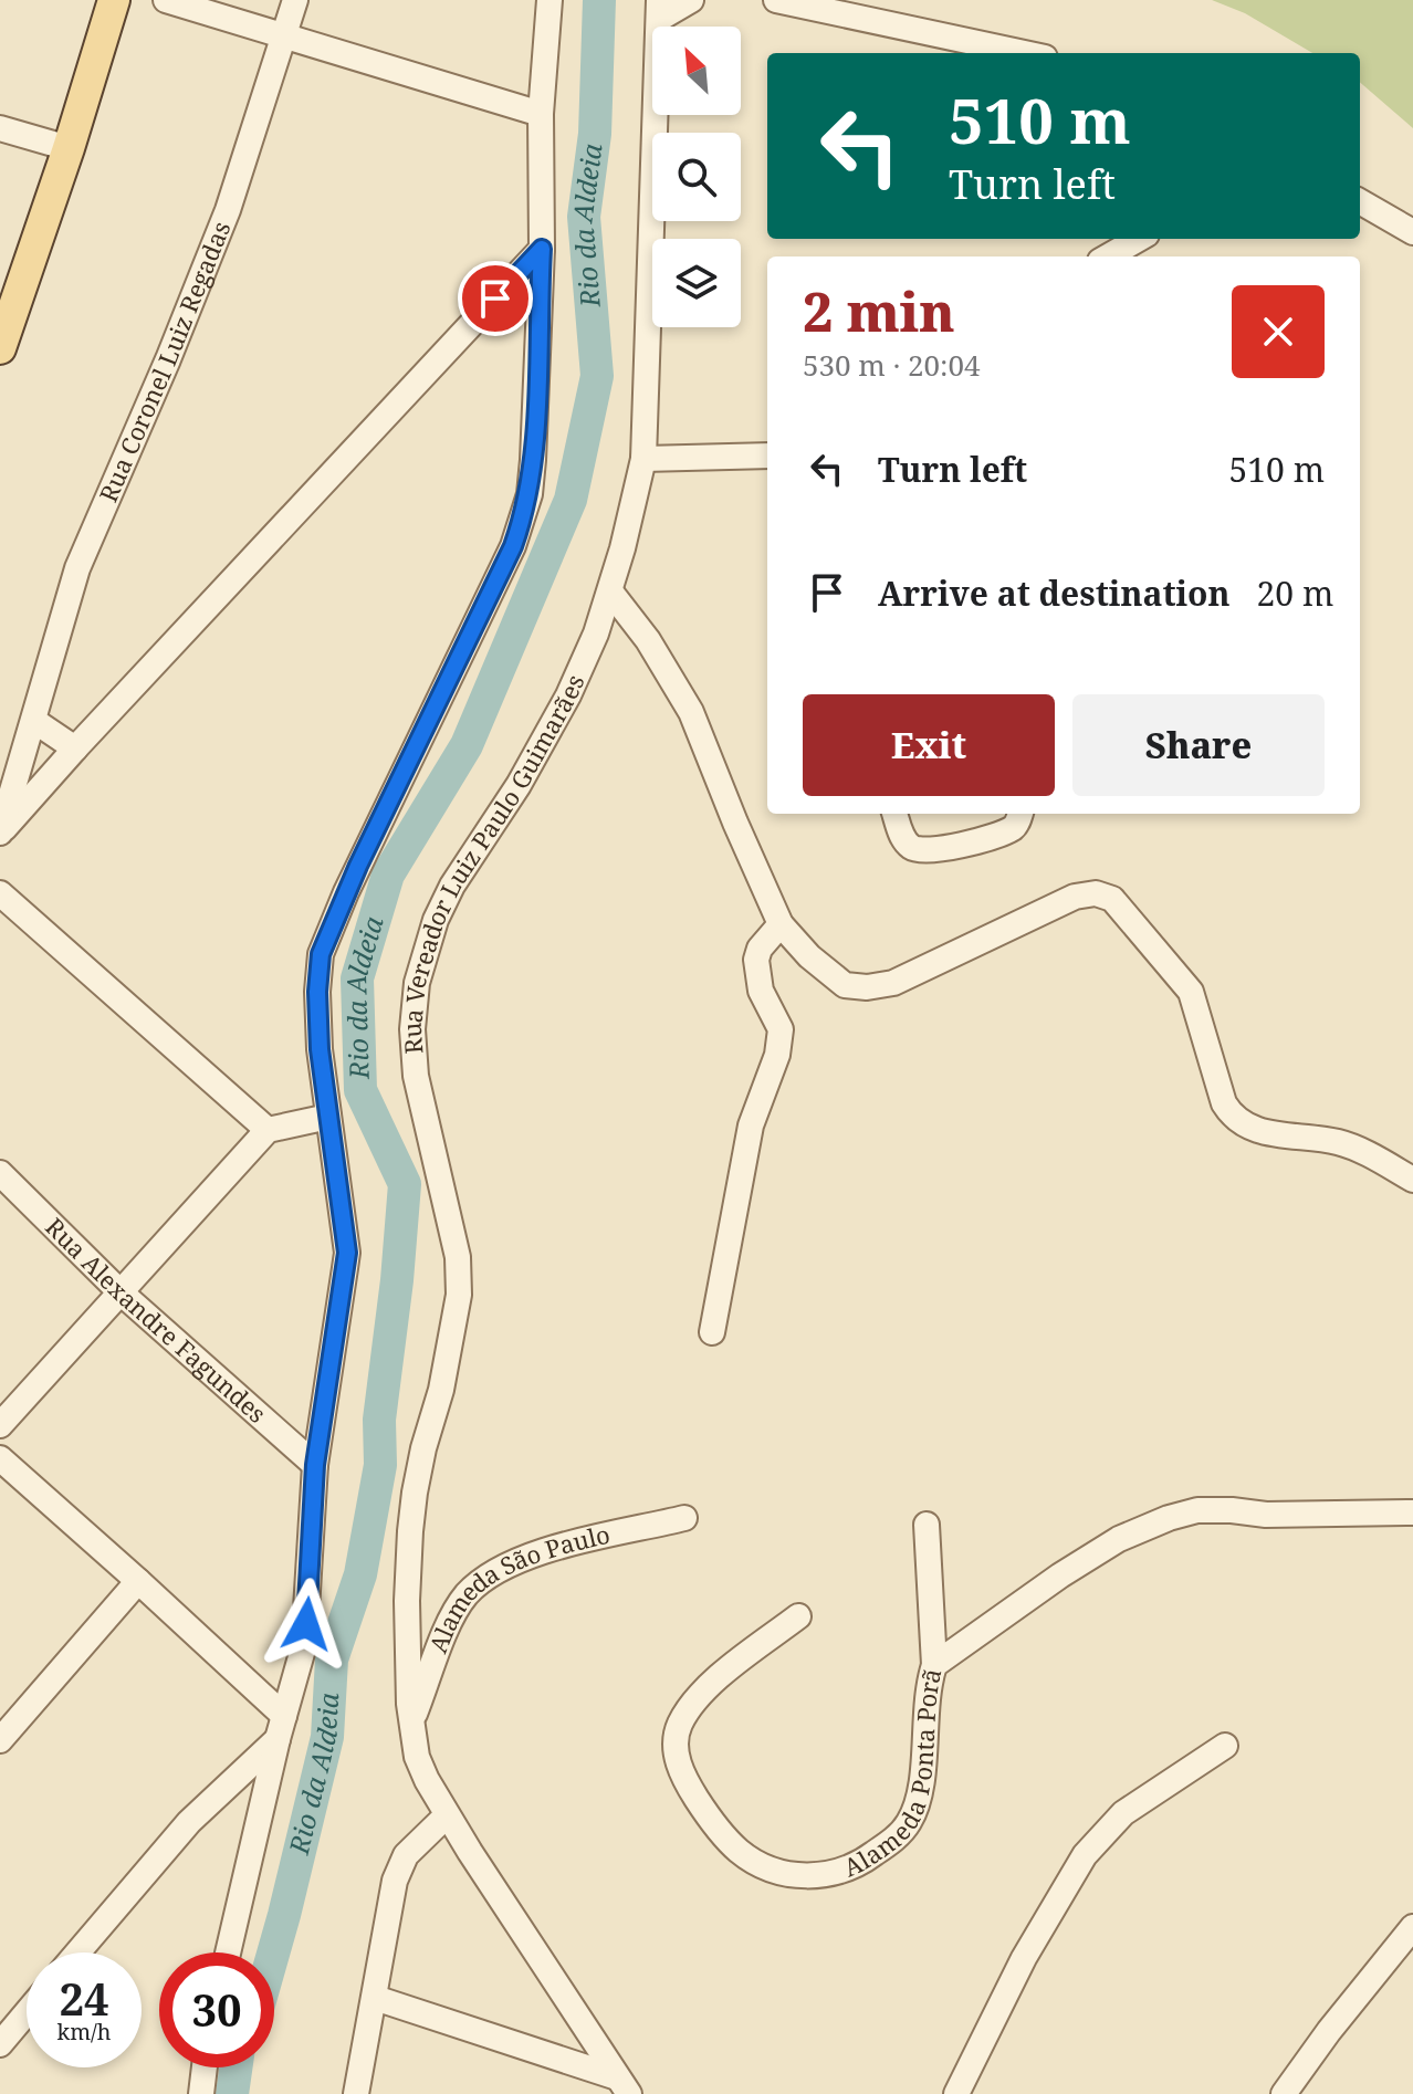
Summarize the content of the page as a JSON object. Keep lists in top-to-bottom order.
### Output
{
  "streets": {
    "street": [
      "Rua Coronel Luiz Regadas",
      "Rua Vereador Luiz Paulo Guimarães",
      "Rua Alexandre Fagundes",
      "Alameda São Paulo",
      "Alameda Ponta Porã"
    ]
  },
  "crossings": [
    ["Rua Vereador Luiz Paulo Guimarães", "Alameda São Paulo"]
  ],
  "water": ["Rio da Aldeia"],
  "north": "top left",
  "page": {
    "turn": ["510 m", "Turn left"],
    "heading": ["2 min", "530 m · 20:04"],
    "list": [
      {
        "name": "Turn left",
        "value": "510 m"
      },
      {
        "name": "Arrive at destination",
        "value": "20 m"
      }
    ],
    "buttons": ["Exit", "Share"],
    "speed": "24 km/h",
    "limit": "30"
  }
}
